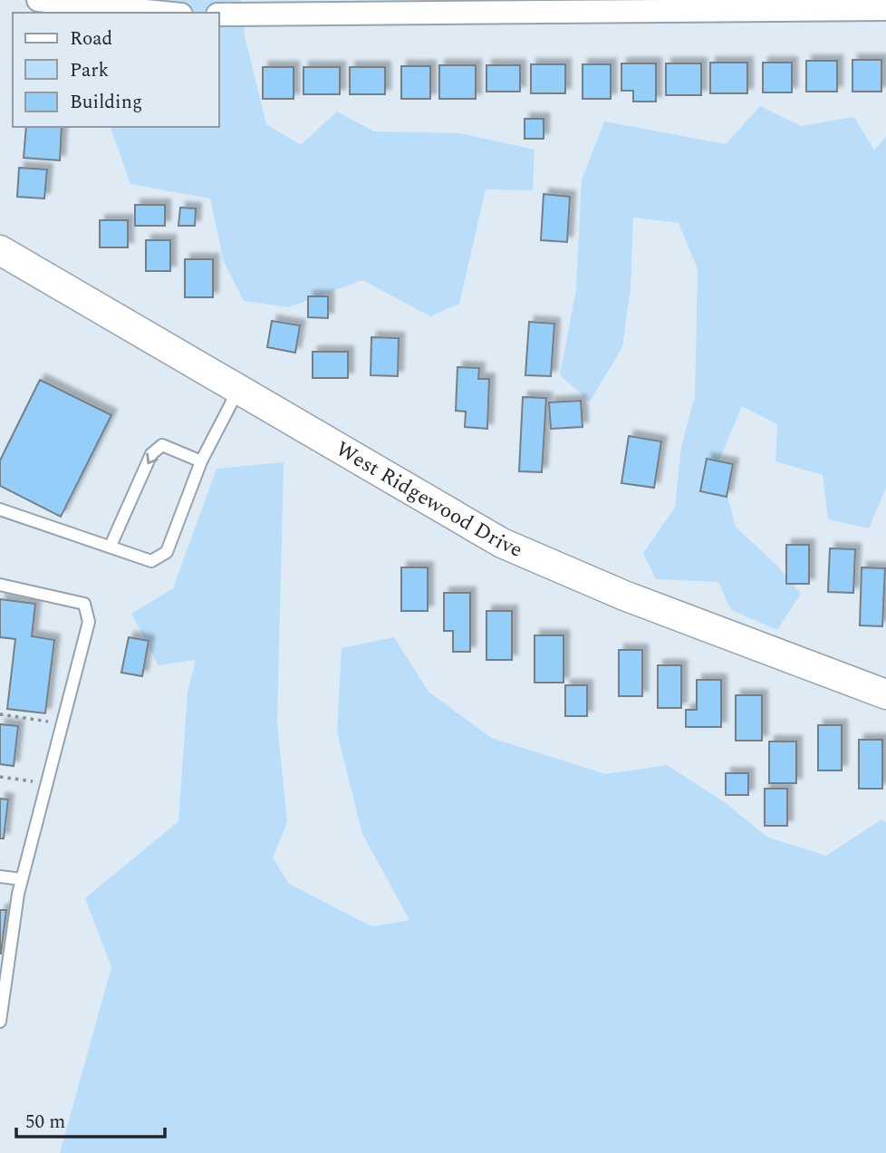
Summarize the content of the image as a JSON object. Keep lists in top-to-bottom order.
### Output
{
  "streets": {
    "street": ["West Ridgewood Drive"]
  },
  "legend": ["Road", "Park", "Building"],
  "scale_bar": "50 m"
}
